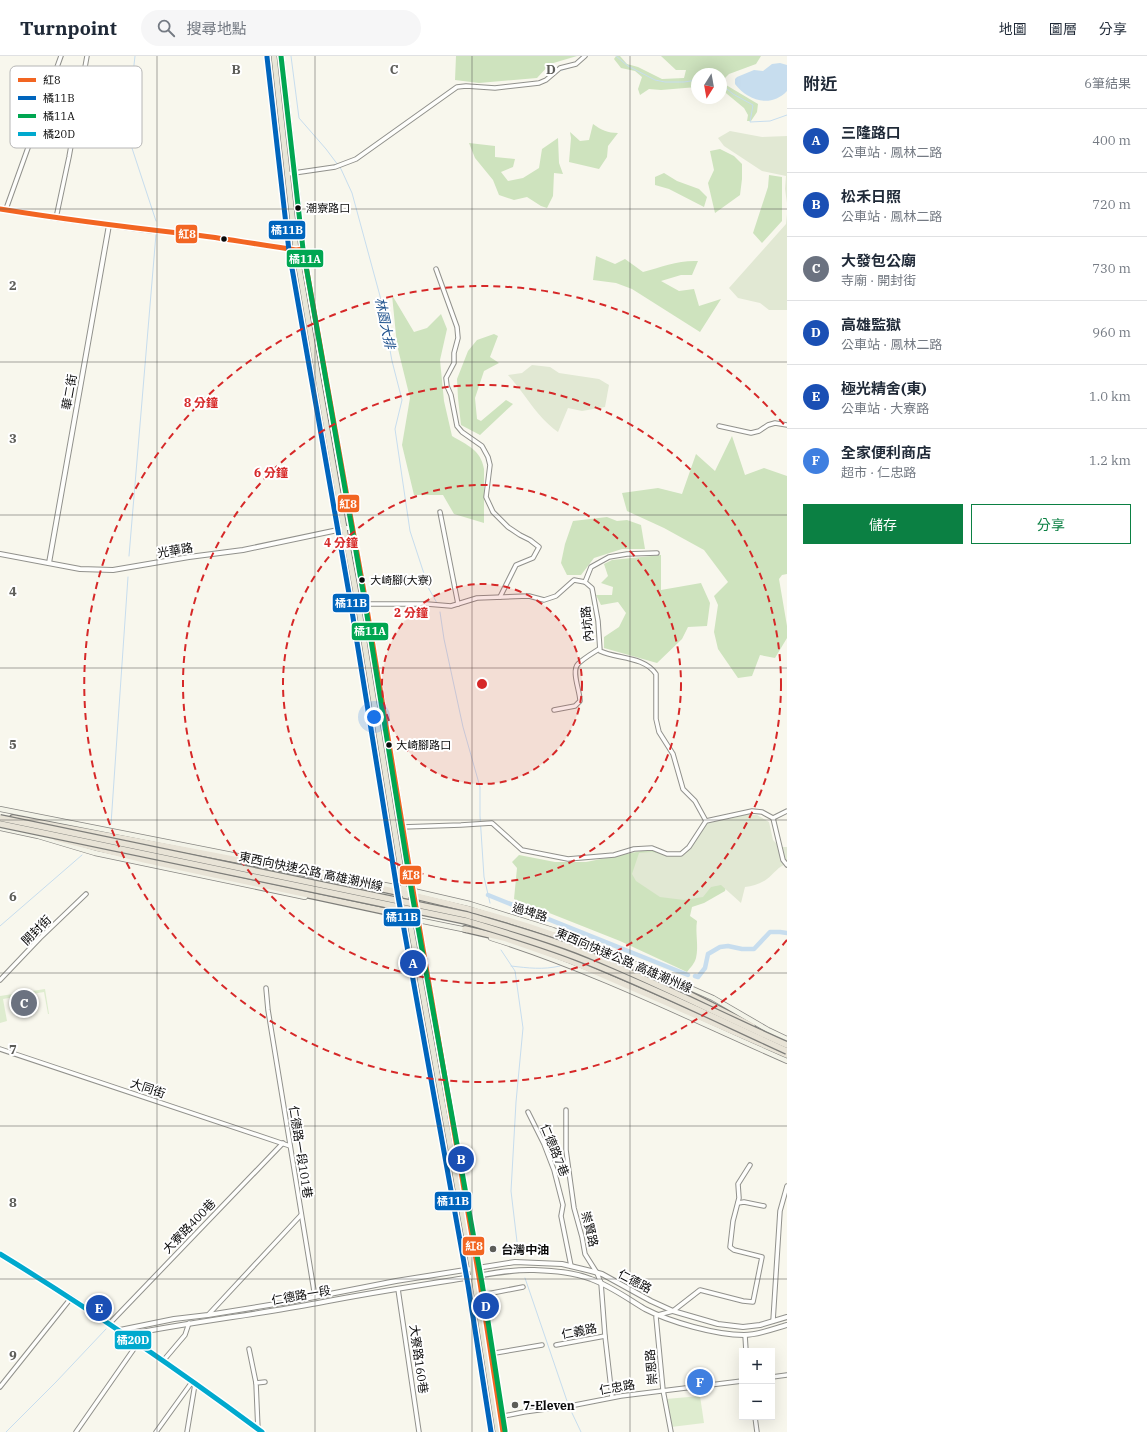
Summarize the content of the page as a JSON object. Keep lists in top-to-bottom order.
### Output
{
  "streets": {
    "highway": ["東西向快速公路 高雄潮州線"],
    "main road": ["過埤路"],
    "street": [
      "華二街",
      "光華路",
      "內坑路",
      "開封街",
      "大同街",
      "仁德路7巷",
      "仁德路一段101巷",
      "大寮路400巷",
      "崇賢路",
      "仁德路",
      "仁德路一段",
      "仁義路",
      "大寮路160巷",
      "崇恩路",
      "仁忠路"
    ]
  },
  "crossings": [
    ["華二街", "光華路"],
    ["大同街", "仁德路一段101巷"],
    ["大同街", "大寮路400巷"],
    ["仁德路7巷", "仁德路"],
    ["仁德路一段101巷", "仁德路一段"],
    ["崇賢路", "仁德路"],
    ["崇賢路", "仁義路"],
    ["崇賢路", "仁忠路"],
    ["仁德路", "仁德路一段"],
    ["仁德路", "崇恩路"],
    ["仁德路一段", "大寮路160巷"],
    ["崇恩路", "仁忠路"]
  ],
  "water": ["林園大排"],
  "places": [
    "潮寮路口",
    "大崎腳(大寮)",
    "大崎腳路口",
    "台灣中油",
    "7-Eleven"
  ],
  "lines": [
    "transit line 橘11A",
    "transit line 橘11B",
    "transit line 紅8",
    "transit line 橘20D"
  ],
  "legend": [
    "紅8",
    "橘11B",
    "橘11A",
    "橘20D"
  ],
  "north": "bottom",
  "page": {
    "header": "Turnpoint",
    "search": "搜尋地點",
    "nav": ["地圖", "圖層", "分享"],
    "heading": ["附近", "6筆結果"],
    "list": [
      {
        "mark": "A",
        "name": "三隆路口",
        "note": "公車站 · 鳳林二路",
        "value": "400 m"
      },
      {
        "mark": "B",
        "name": "松禾日照",
        "note": "公車站 · 鳳林二路",
        "value": "720 m"
      },
      {
        "mark": "C",
        "name": "大發包公廟",
        "note": "寺廟 · 開封街",
        "value": "730 m"
      },
      {
        "mark": "D",
        "name": "高雄監獄",
        "note": "公車站 · 鳳林二路",
        "value": "960 m"
      },
      {
        "mark": "E",
        "name": "極光精舍(東)",
        "note": "公車站 · 大寮路",
        "value": "1.0 km"
      },
      {
        "mark": "F",
        "name": "全家便利商店",
        "note": "超市 · 仁忠路",
        "value": "1.2 km"
      }
    ],
    "buttons": ["儲存", "分享"],
    "pins": [
      "A",
      "C",
      "B",
      "D",
      "E",
      "F"
    ],
    "map_buttons": ["+", "−"]
  },
  "grid": {
    "columns": ["B", "C", "D"],
    "rows": [
      "2",
      "3",
      "4",
      "5",
      "6",
      "7",
      "8",
      "9"
    ]
  },
  "rings": [
    "8 分鐘",
    "6 分鐘",
    "4 分鐘",
    "2 分鐘"
  ]
}
